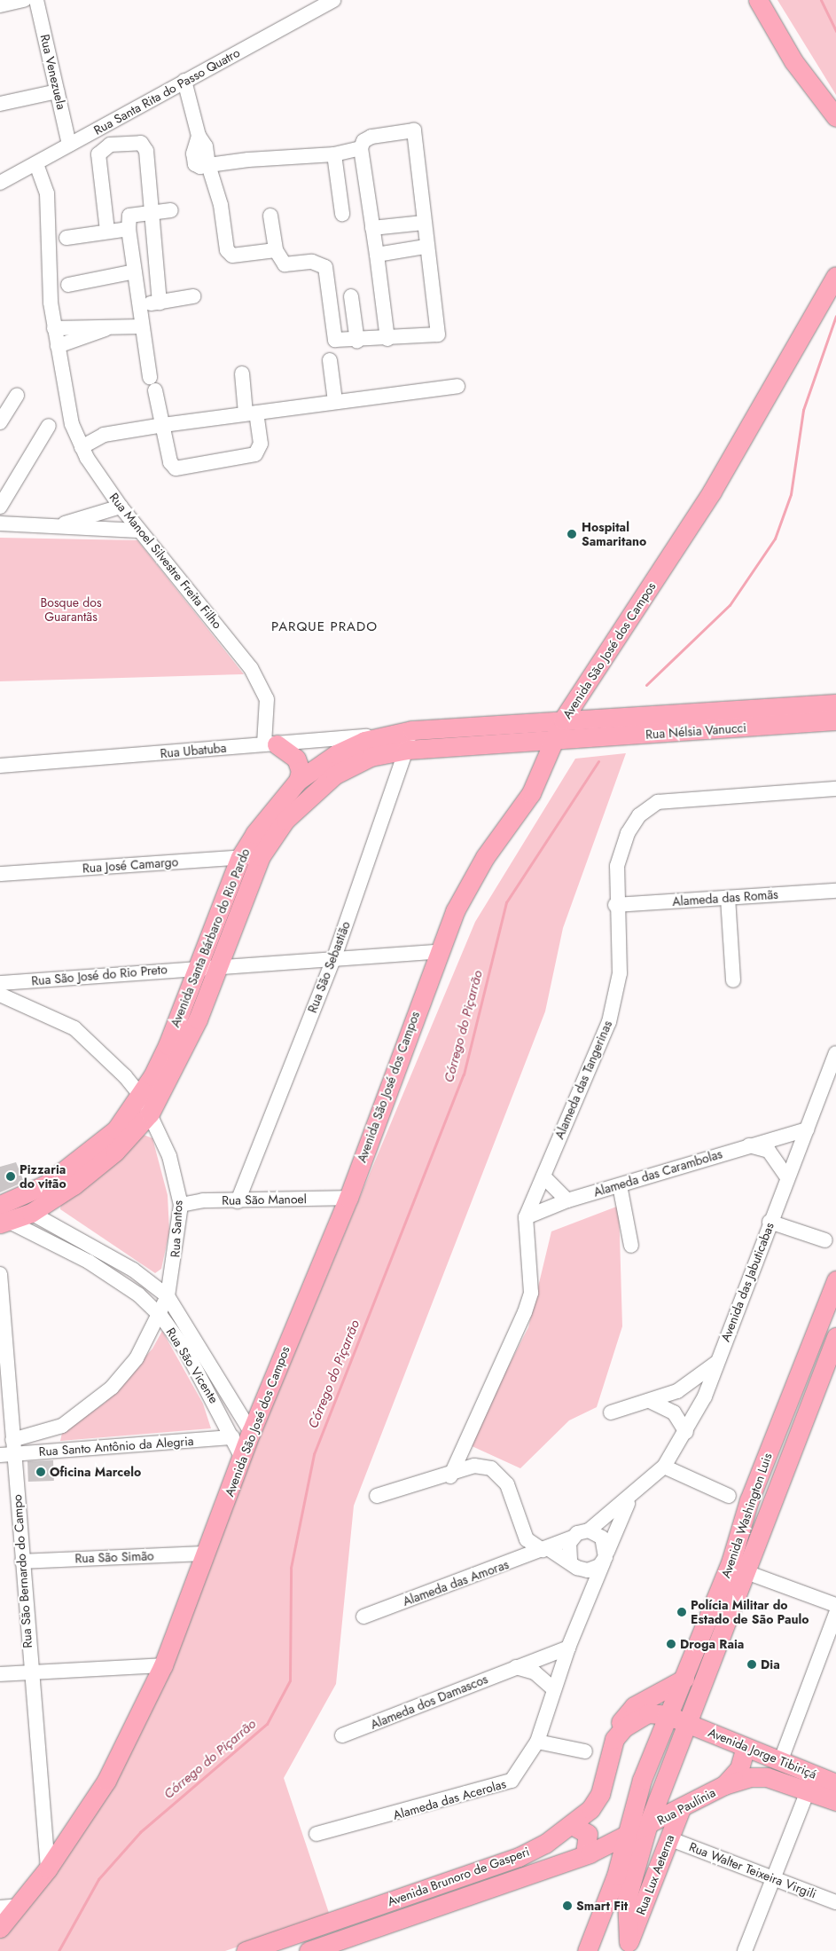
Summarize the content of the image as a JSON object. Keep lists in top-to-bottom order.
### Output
{
  "streets": {
    "main road": [
      "Avenida São José dos Campos",
      "Rua Nélsia Vanucci",
      "Avenida Santa Bárbaro do Rio Pardo",
      "Avenida Washington Luis",
      "Avenida Jorge Tibiriçá",
      "Rua Paulínia",
      "Rua Lux Aeterna",
      "Avenida Brunoro de Gasperi"
    ],
    "street": [
      "Rua Venezuela",
      "Rua Santa Rita do Passo Quatro",
      "Rua Manoel Silvestre Freita Filho",
      "Rua Ubatuba",
      "Rua José Camargo",
      "Alameda das Romãs",
      "Rua São Sebastião",
      "Rua São José do Rio Preto",
      "Alameda das Tangerinas",
      "Alameda das Carambolas",
      "Rua São Manoel",
      "Rua Santos",
      "Avenida das Jabuticabas",
      "Rua São Vicente",
      "Rua Santo Antônio da Alegria",
      "Rua São Simão",
      "Rua São Bernardo do Campo",
      "Alameda das Amoras",
      "Alameda dos Damascos",
      "Alameda das Acerolas",
      "Rua Walter Teixeira Virgili"
    ]
  },
  "crossings": [
    ["Rua Venezuela", "Rua Santa Rita do Passo Quatro"],
    ["Rua Santa Rita do Passo Quatro", "Rua Manoel Silvestre Freita Filho"],
    ["Rua Manoel Silvestre Freita Filho", "Rua Ubatuba"],
    ["Avenida São José dos Campos", "Rua Nélsia Vanucci"],
    ["Avenida São José dos Campos", "Avenida Santa Bárbaro do Rio Pardo"],
    ["Avenida São José dos Campos", "Rua São José do Rio Preto"],
    ["Avenida São José dos Campos", "Rua São Manoel"],
    ["Avenida São José dos Campos", "Rua São Vicente"],
    ["Avenida São José dos Campos", "Rua São Simão"],
    ["Avenida São José dos Campos", "Rua São Bernardo do Campo"],
    ["Rua Nélsia Vanucci", "Avenida Santa Bárbaro do Rio Pardo"],
    ["Rua Ubatuba", "Avenida Santa Bárbaro do Rio Pardo"],
    ["Rua José Camargo", "Avenida Santa Bárbaro do Rio Pardo"],
    ["Alameda das Romãs", "Alameda das Tangerinas"],
    ["Avenida Santa Bárbaro do Rio Pardo", "Rua São Sebastião"],
    ["Avenida Santa Bárbaro do Rio Pardo", "Rua São José do Rio Preto"],
    ["Avenida Santa Bárbaro do Rio Pardo", "Rua Santos"],
    ["Avenida Santa Bárbaro do Rio Pardo", "Rua São Vicente"],
    ["Rua São Sebastião", "Rua São José do Rio Preto"],
    ["Rua São Sebastião", "Rua São Manoel"],
    ["Alameda das Tangerinas", "Alameda das Carambolas"],
    ["Alameda das Carambolas", "Avenida das Jabuticabas"],
    ["Rua São Manoel", "Rua Santos"],
    ["Rua Santos", "Rua São Vicente"],
    ["Rua Santos", "Rua Santo Antônio da Alegria"],
    ["Rua Santos", "Rua São Bernardo do Campo"],
    ["Avenida das Jabuticabas", "Alameda das Acerolas"],
    ["Rua São Vicente", "Rua Santo Antônio da Alegria"],
    ["Rua Santo Antônio da Alegria", "Rua São Bernardo do Campo"],
    ["Avenida Washington Luis", "Avenida Jorge Tibiriçá"],
    ["Avenida Washington Luis", "Rua Paulínia"],
    ["Avenida Washington Luis", "Rua Lux Aeterna"],
    ["Avenida Washington Luis", "Avenida Brunoro de Gasperi"],
    ["Rua São Simão", "Rua São Bernardo do Campo"],
    ["Alameda das Amoras", "Alameda das Acerolas"],
    ["Alameda dos Damascos", "Alameda das Acerolas"],
    ["Avenida Jorge Tibiriçá", "Rua Paulínia"],
    ["Rua Paulínia", "Rua Lux Aeterna"],
    ["Rua Paulínia", "Avenida Brunoro de Gasperi"],
    ["Rua Walter Teixeira Virgili", "Rua Lux Aeterna"]
  ],
  "districts": ["PARQUE PRADO"],
  "water": ["Córrego do Piçarrão"],
  "parks": ["Bosque dos Guarantãs"],
  "places": [
    "Hospital Samaritano",
    "Pizzaria do vitão",
    "Oficina Marcelo",
    "Polícia Militar do Estado de São Paulo",
    "Droga Raia",
    "Dia",
    "Smart Fit"
  ]
}
